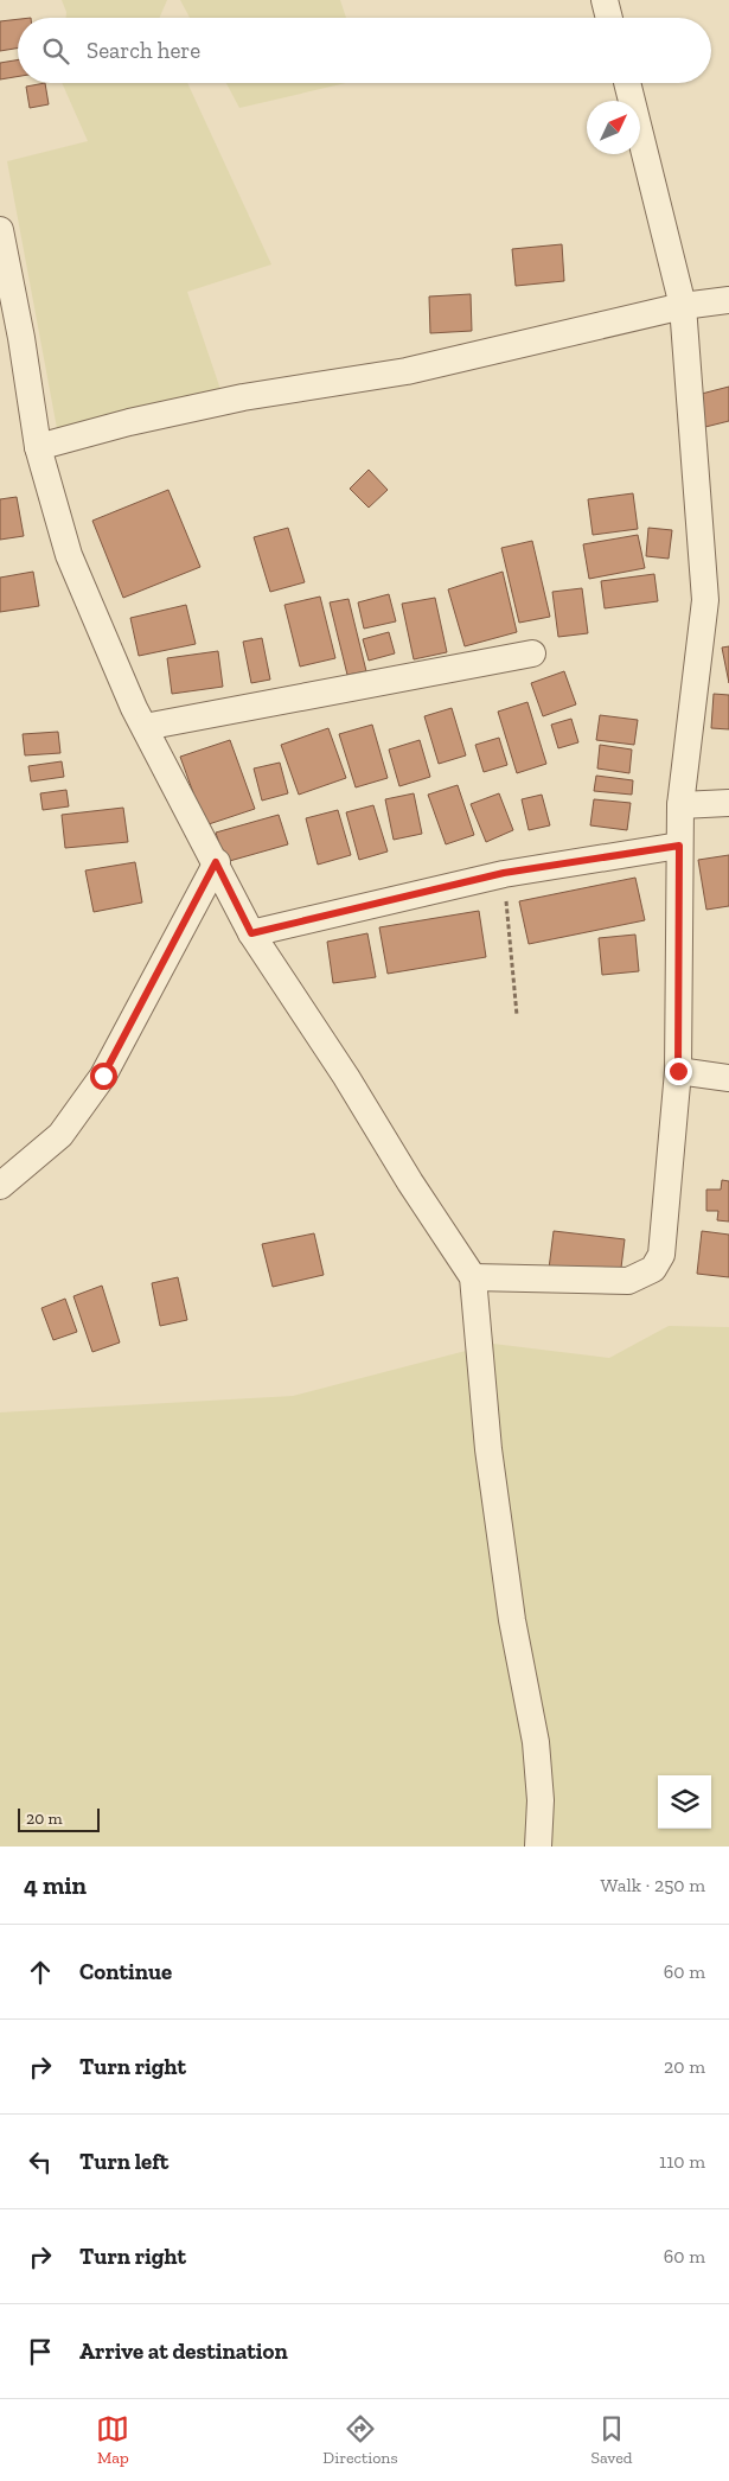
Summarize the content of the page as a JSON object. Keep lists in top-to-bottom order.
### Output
{
  "scale_bar": "20 m",
  "north": "top right",
  "page": {
    "search": "Search here",
    "scale": "20 m",
    "heading": ["4 min", "Walk · 250 m"],
    "list": [
      ["Continue", "60 m"],
      ["Turn right", "20 m"],
      ["Turn left", "110 m"],
      ["Turn right", "60 m"],
      "Arrive at destination"
    ],
    "nav": ["Map", "Directions", "Saved"]
  }
}
